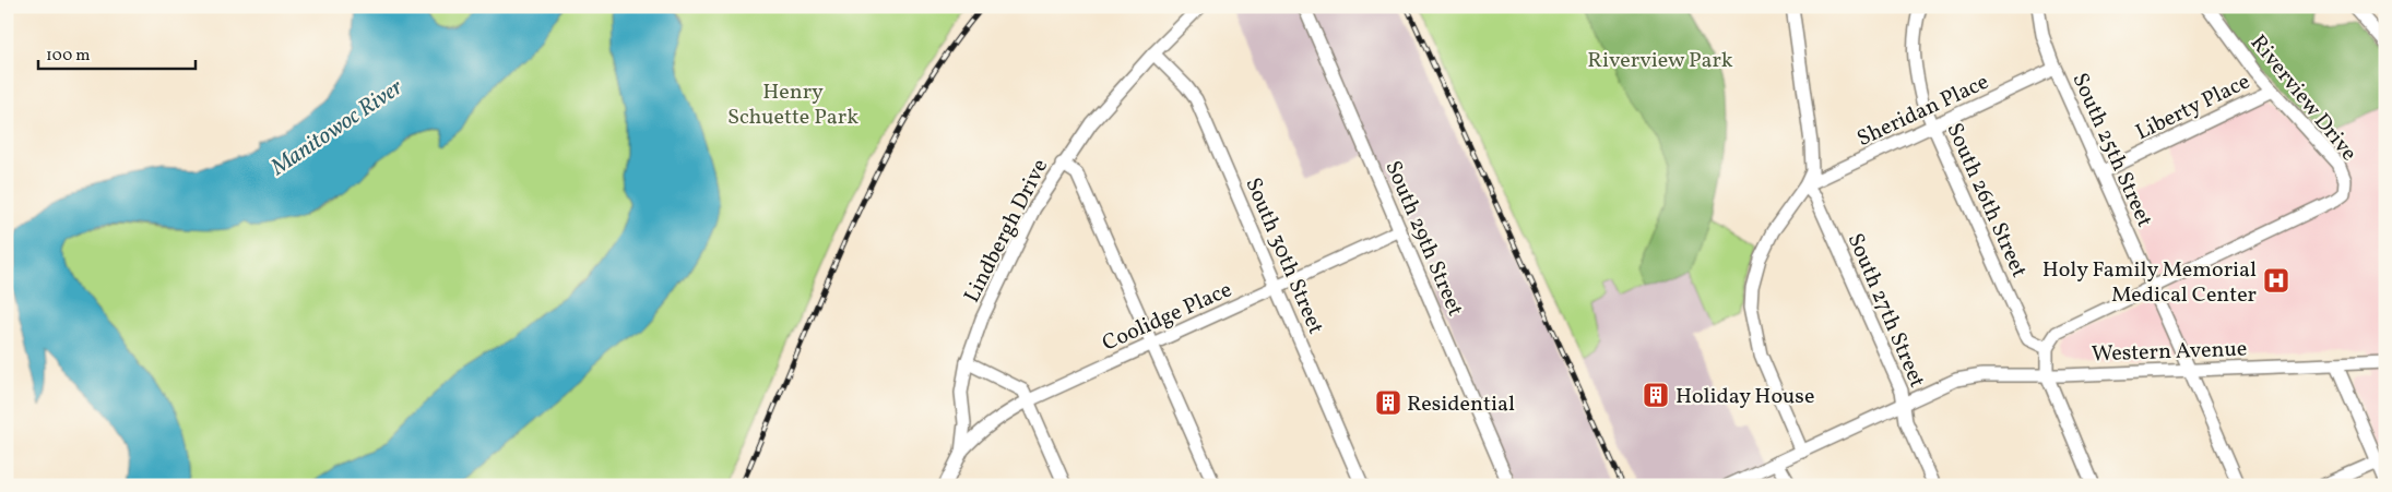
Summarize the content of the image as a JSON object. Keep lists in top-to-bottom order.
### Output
{
  "streets": {
    "street": [
      "Riverview Drive",
      "Liberty Place",
      "Sheridan Place",
      "South 25th Street",
      "South 26th Street",
      "Lindbergh Drive",
      "South 29th Street",
      "South 30th Street",
      "South 27th Street",
      "Coolidge Place",
      "Western Avenue"
    ]
  },
  "crossings": [
    ["Riverview Drive", "Liberty Place"],
    ["Riverview Drive", "South 25th Street"],
    ["Liberty Place", "South 25th Street"],
    ["Sheridan Place", "South 25th Street"],
    ["Sheridan Place", "South 26th Street"],
    ["Sheridan Place", "South 27th Street"],
    ["South 25th Street", "Western Avenue"],
    ["Lindbergh Drive", "South 30th Street"],
    ["Lindbergh Drive", "Coolidge Place"],
    ["South 29th Street", "Coolidge Place"],
    ["South 30th Street", "Coolidge Place"],
    ["South 27th Street", "Western Avenue"]
  ],
  "water": ["Manitowoc River"],
  "parks": ["Riverview Park", "Henry Schuette Park"],
  "places": {
    "hospital": ["Holy Family Memorial Medical Center"],
    "building": ["Holiday House", "Residential"]
  },
  "scale_bar": "100 m"
}
